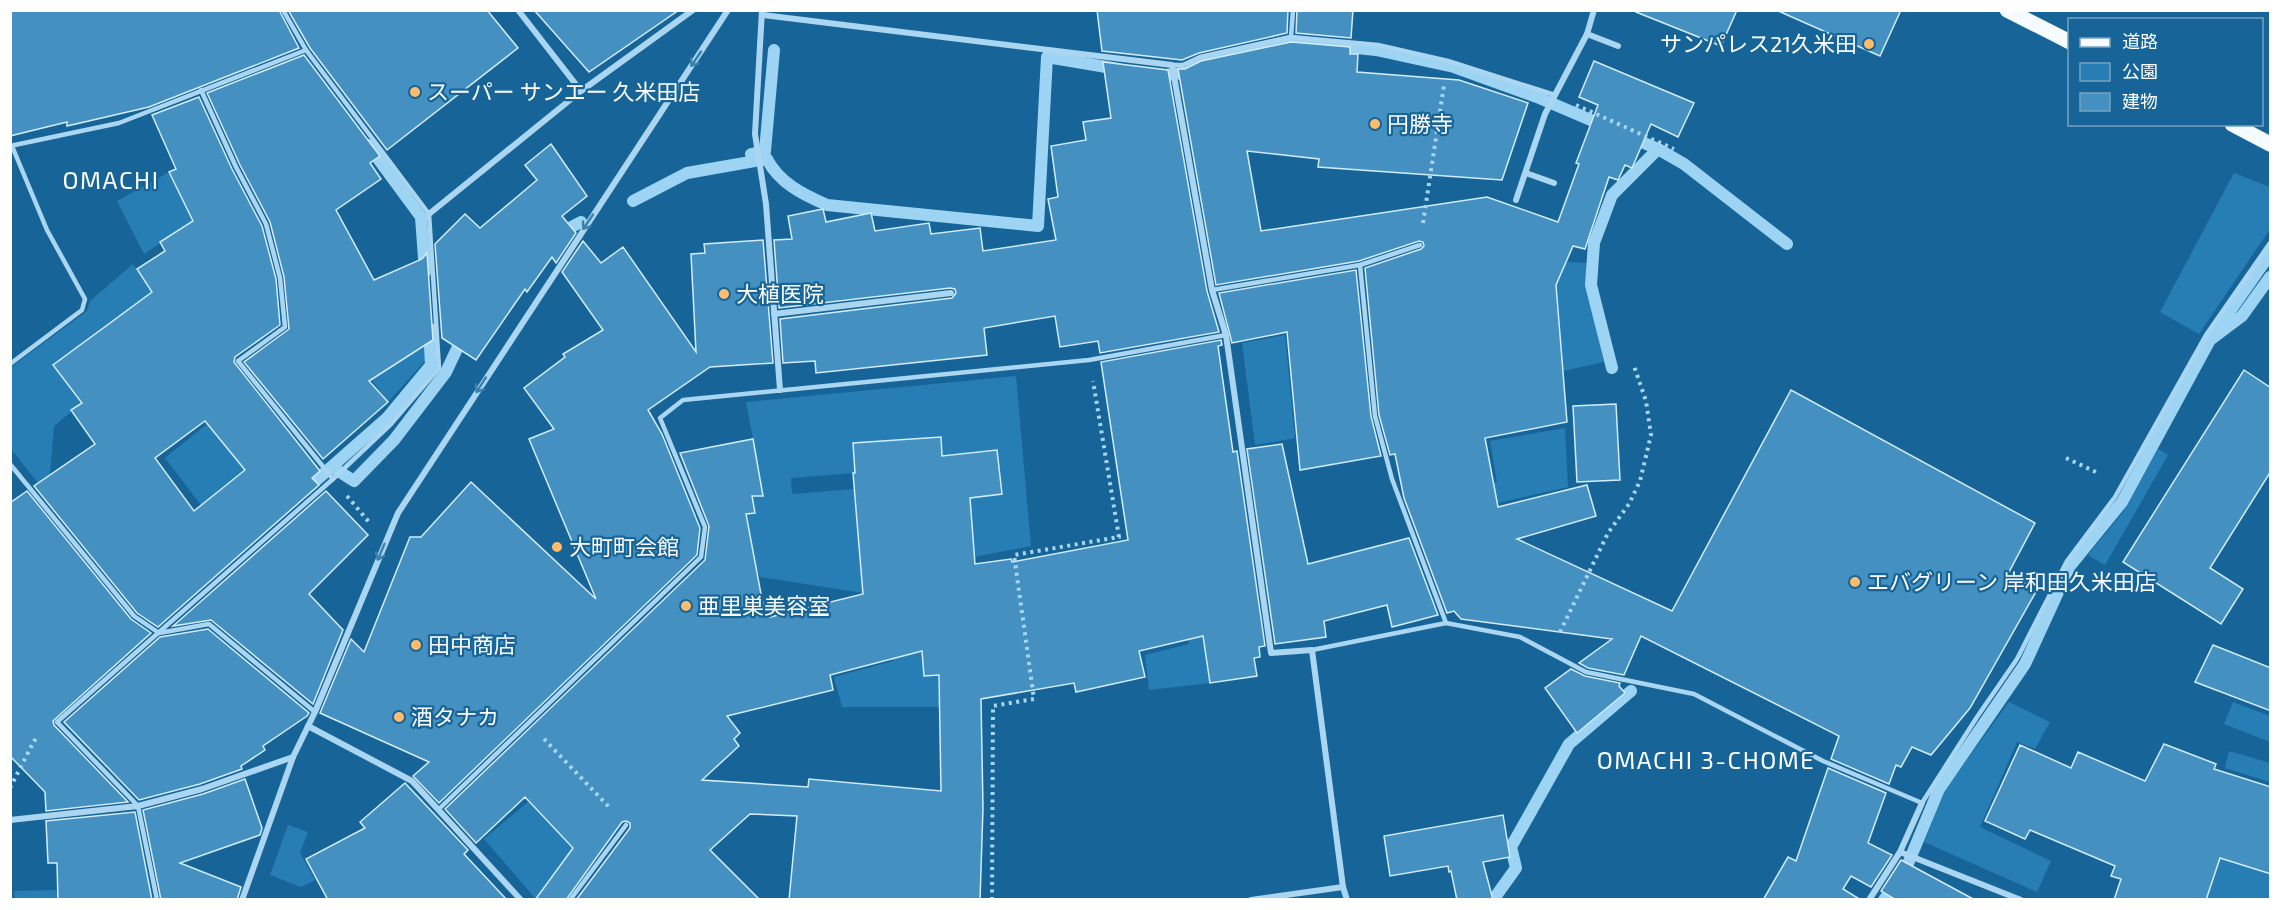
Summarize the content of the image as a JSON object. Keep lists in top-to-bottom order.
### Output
{
  "districts": ["OMACHI", "OMACHI 3-CHOME"],
  "places": [
    "サンパレス21久米田",
    "スーパー サンエー 久米田店",
    "円勝寺",
    "大植医院",
    "大町町会館",
    "エバグリーン 岸和田久米田店",
    "亜里巣美容室",
    "田中商店",
    "酒タナカ"
  ],
  "legend": ["道路", "公園", "建物"]
}
